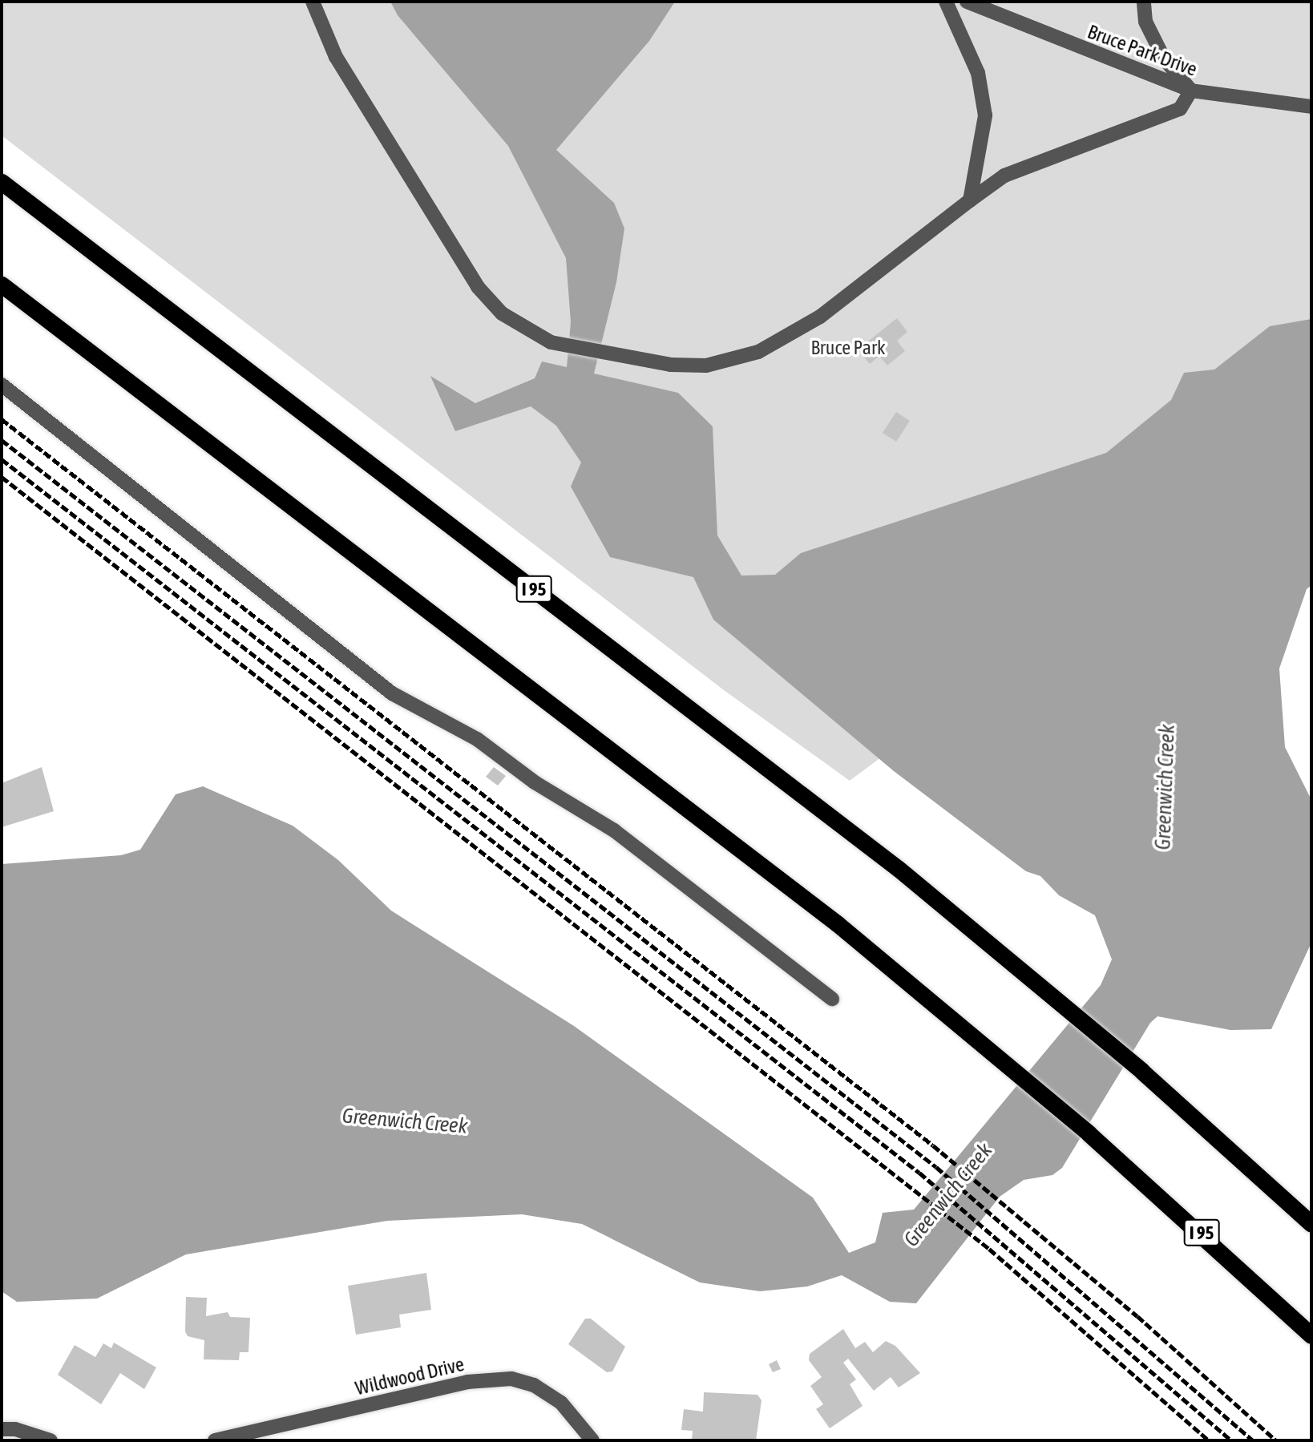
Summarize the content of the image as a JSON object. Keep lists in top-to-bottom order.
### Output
{
  "streets": {
    "highway": ["I 95"],
    "street": ["Bruce Park Drive", "Wildwood Drive"]
  },
  "water": ["Greenwich Creek"],
  "parks": ["Bruce Park"]
}
